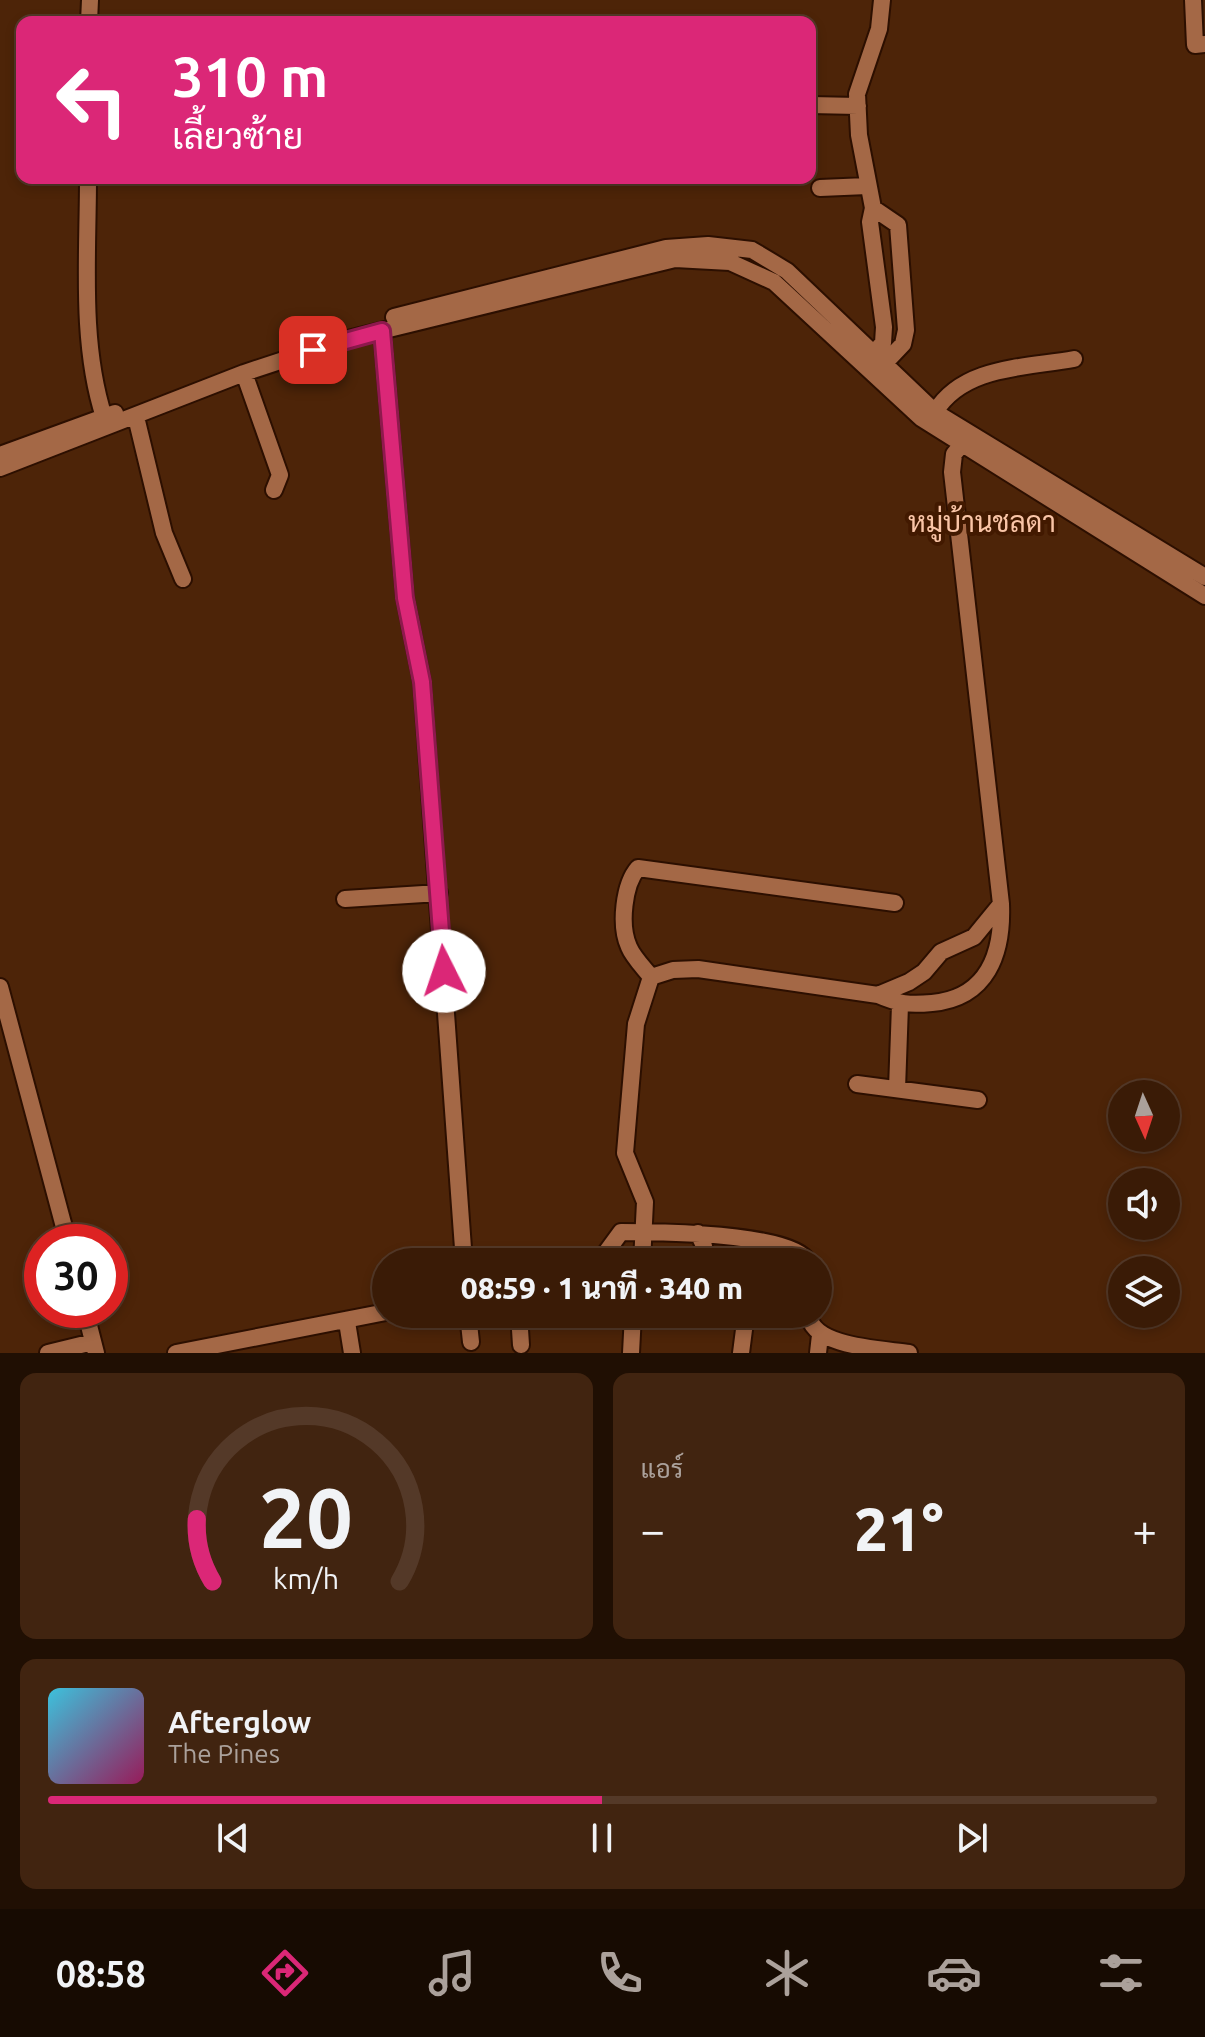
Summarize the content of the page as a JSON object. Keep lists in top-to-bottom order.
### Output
{
  "districts": ["หมู่บ้านชลดา"],
  "north": "bottom",
  "page": {
    "turn": ["310 m", "เลี้ยวซ้าย"],
    "limit": "30",
    "trip": "08:59 · 1 นาที · 340 m",
    "tile": "แอร์",
    "heat": ["−", "21°", "+"],
    "song": ["Afterglow", "The Pines"],
    "tabs": "08:58",
    "gauge": ["20", "km/h"]
  }
}
